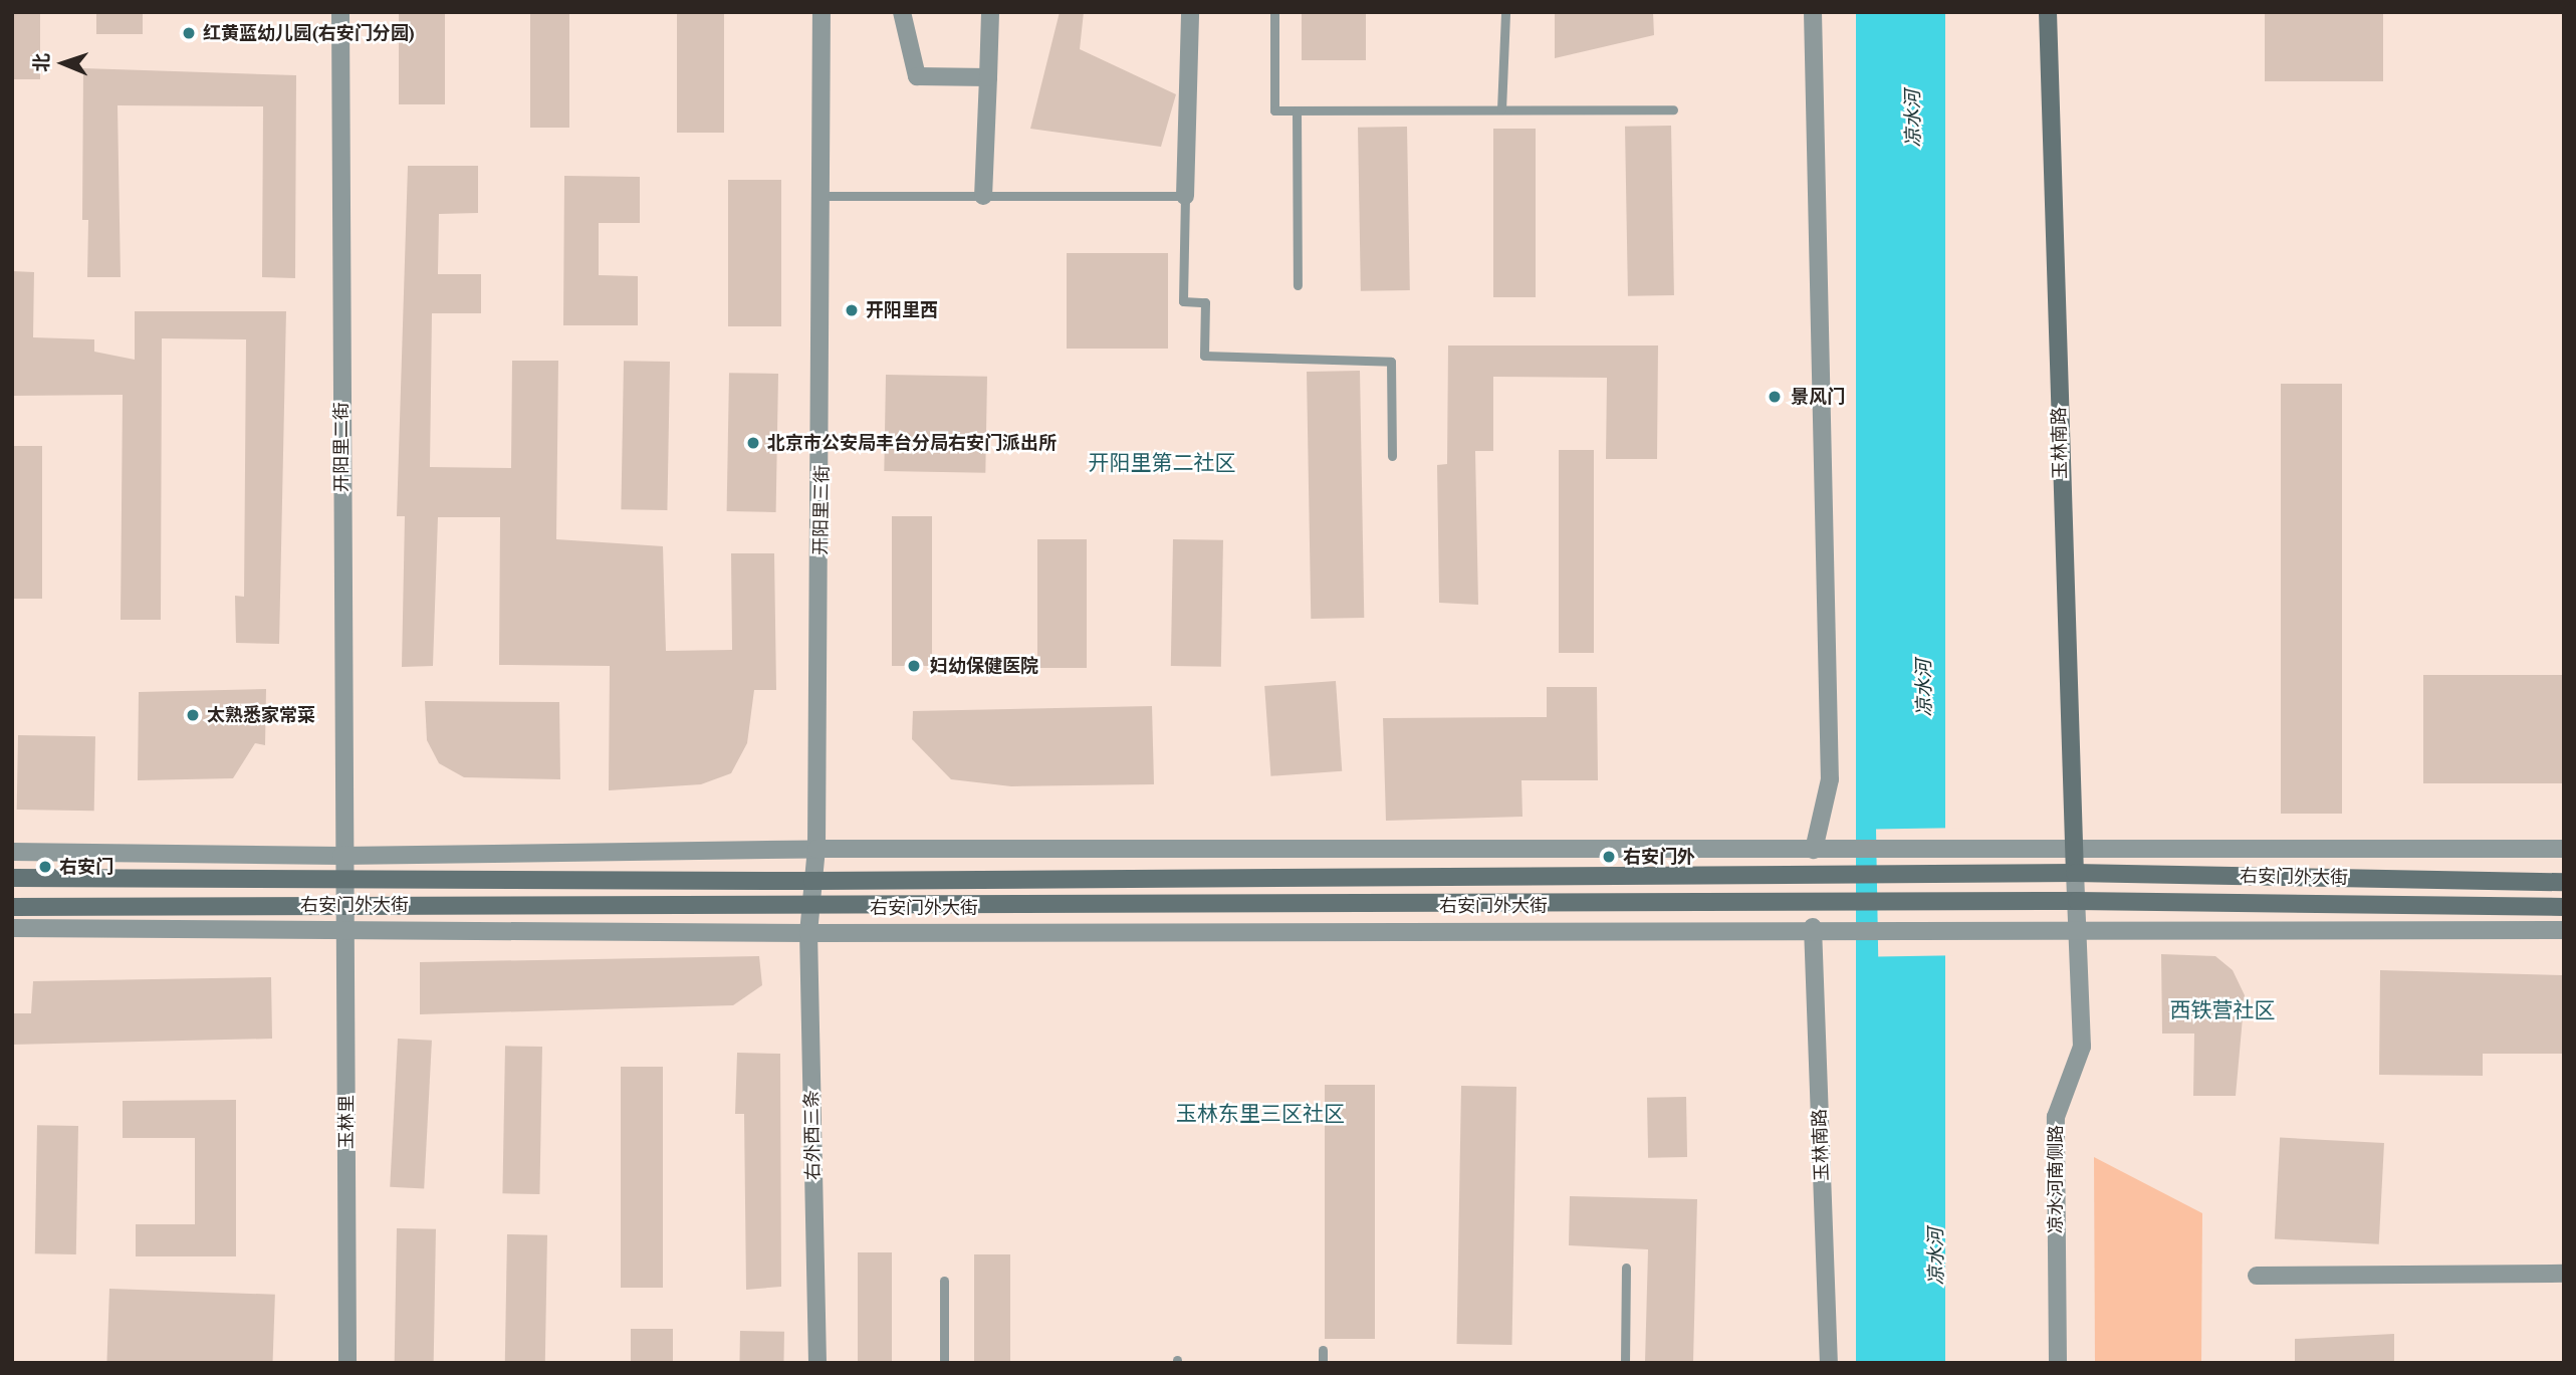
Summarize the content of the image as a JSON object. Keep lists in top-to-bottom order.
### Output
{
  "streets": {
    "main road": ["玉林南路", "右安门外大街"],
    "street": [
      "开阳里二街",
      "开阳里三街",
      "玉林里",
      "右外西三条",
      "凉水河南侧路"
    ]
  },
  "crossings": [
    ["玉林南路", "右安门外大街"],
    ["玉林南路", "凉水河南侧路"],
    ["开阳里二街", "右安门外大街"],
    ["开阳里二街", "玉林里"],
    ["开阳里三街", "右安门外大街"],
    ["开阳里三街", "右外西三条"],
    ["右安门外大街", "玉林里"],
    ["右安门外大街", "右外西三条"],
    ["右安门外大街", "凉水河南侧路"]
  ],
  "districts": ["开阳里第二社区", "西铁营社区", "玉林东里三区社区"],
  "water": ["凉水河"],
  "places": [
    "红黄蓝幼儿园(右安门分园)",
    "开阳里西",
    "景风门",
    "北京市公安局丰台分局右安门派出所",
    "妇幼保健医院",
    "太熟悉家常菜",
    "右安门外",
    "右安门"
  ],
  "north": "left"
}
